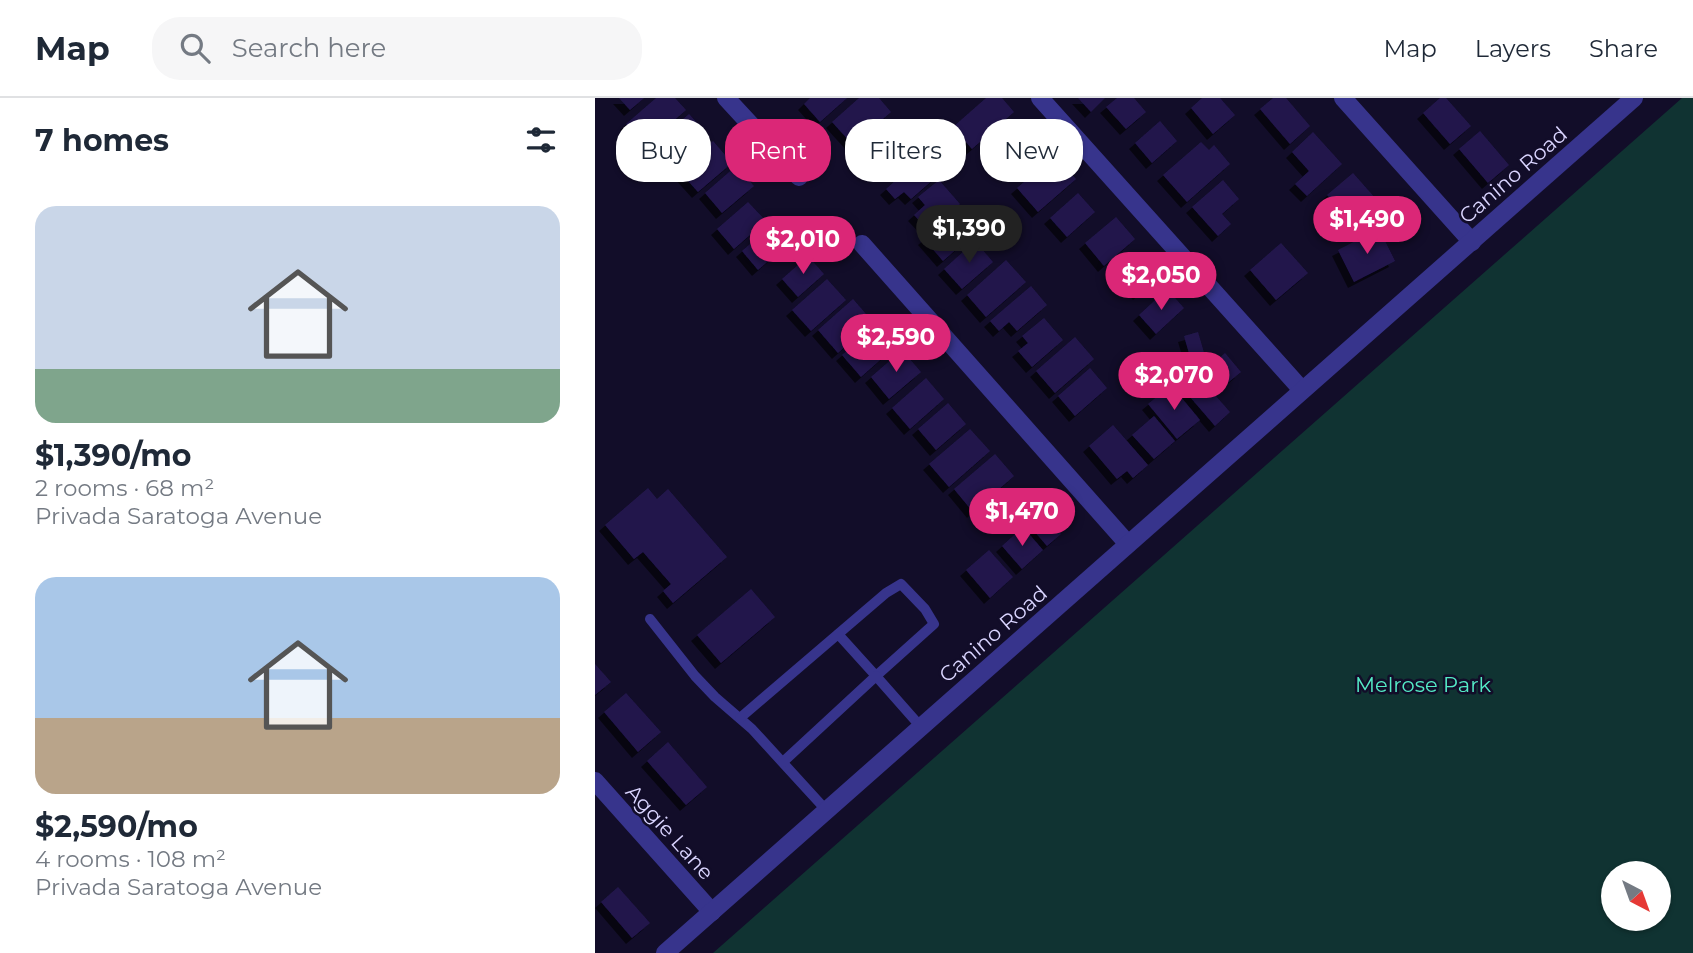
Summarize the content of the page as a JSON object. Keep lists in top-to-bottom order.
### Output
{
  "streets": {
    "street": ["Canino Road", "Aggie Lane"]
  },
  "crossings": [
    ["Canino Road", "Aggie Lane"]
  ],
  "parks": ["Melrose Park"],
  "north": "bottom right",
  "page": {
    "header": "Map",
    "search": "Search here",
    "nav": ["Map", "Layers", "Share"],
    "heading": "7 homes",
    "chip": [
      "Buy",
      "Rent",
      "Filters",
      "New"
    ],
    "list": [
      {
        "name": "$1,390/mo",
        "note": "2 rooms · 68 m² · Privada Saratoga Avenue"
      },
      {
        "name": "$2,590/mo",
        "note": "4 rooms · 108 m² · Privada Saratoga Avenue"
      }
    ],
    "price": [
      "$1,490",
      "$1,390",
      "$2,010",
      "$2,050",
      "$2,590",
      "$2,070",
      "$1,470"
    ]
  }
}
